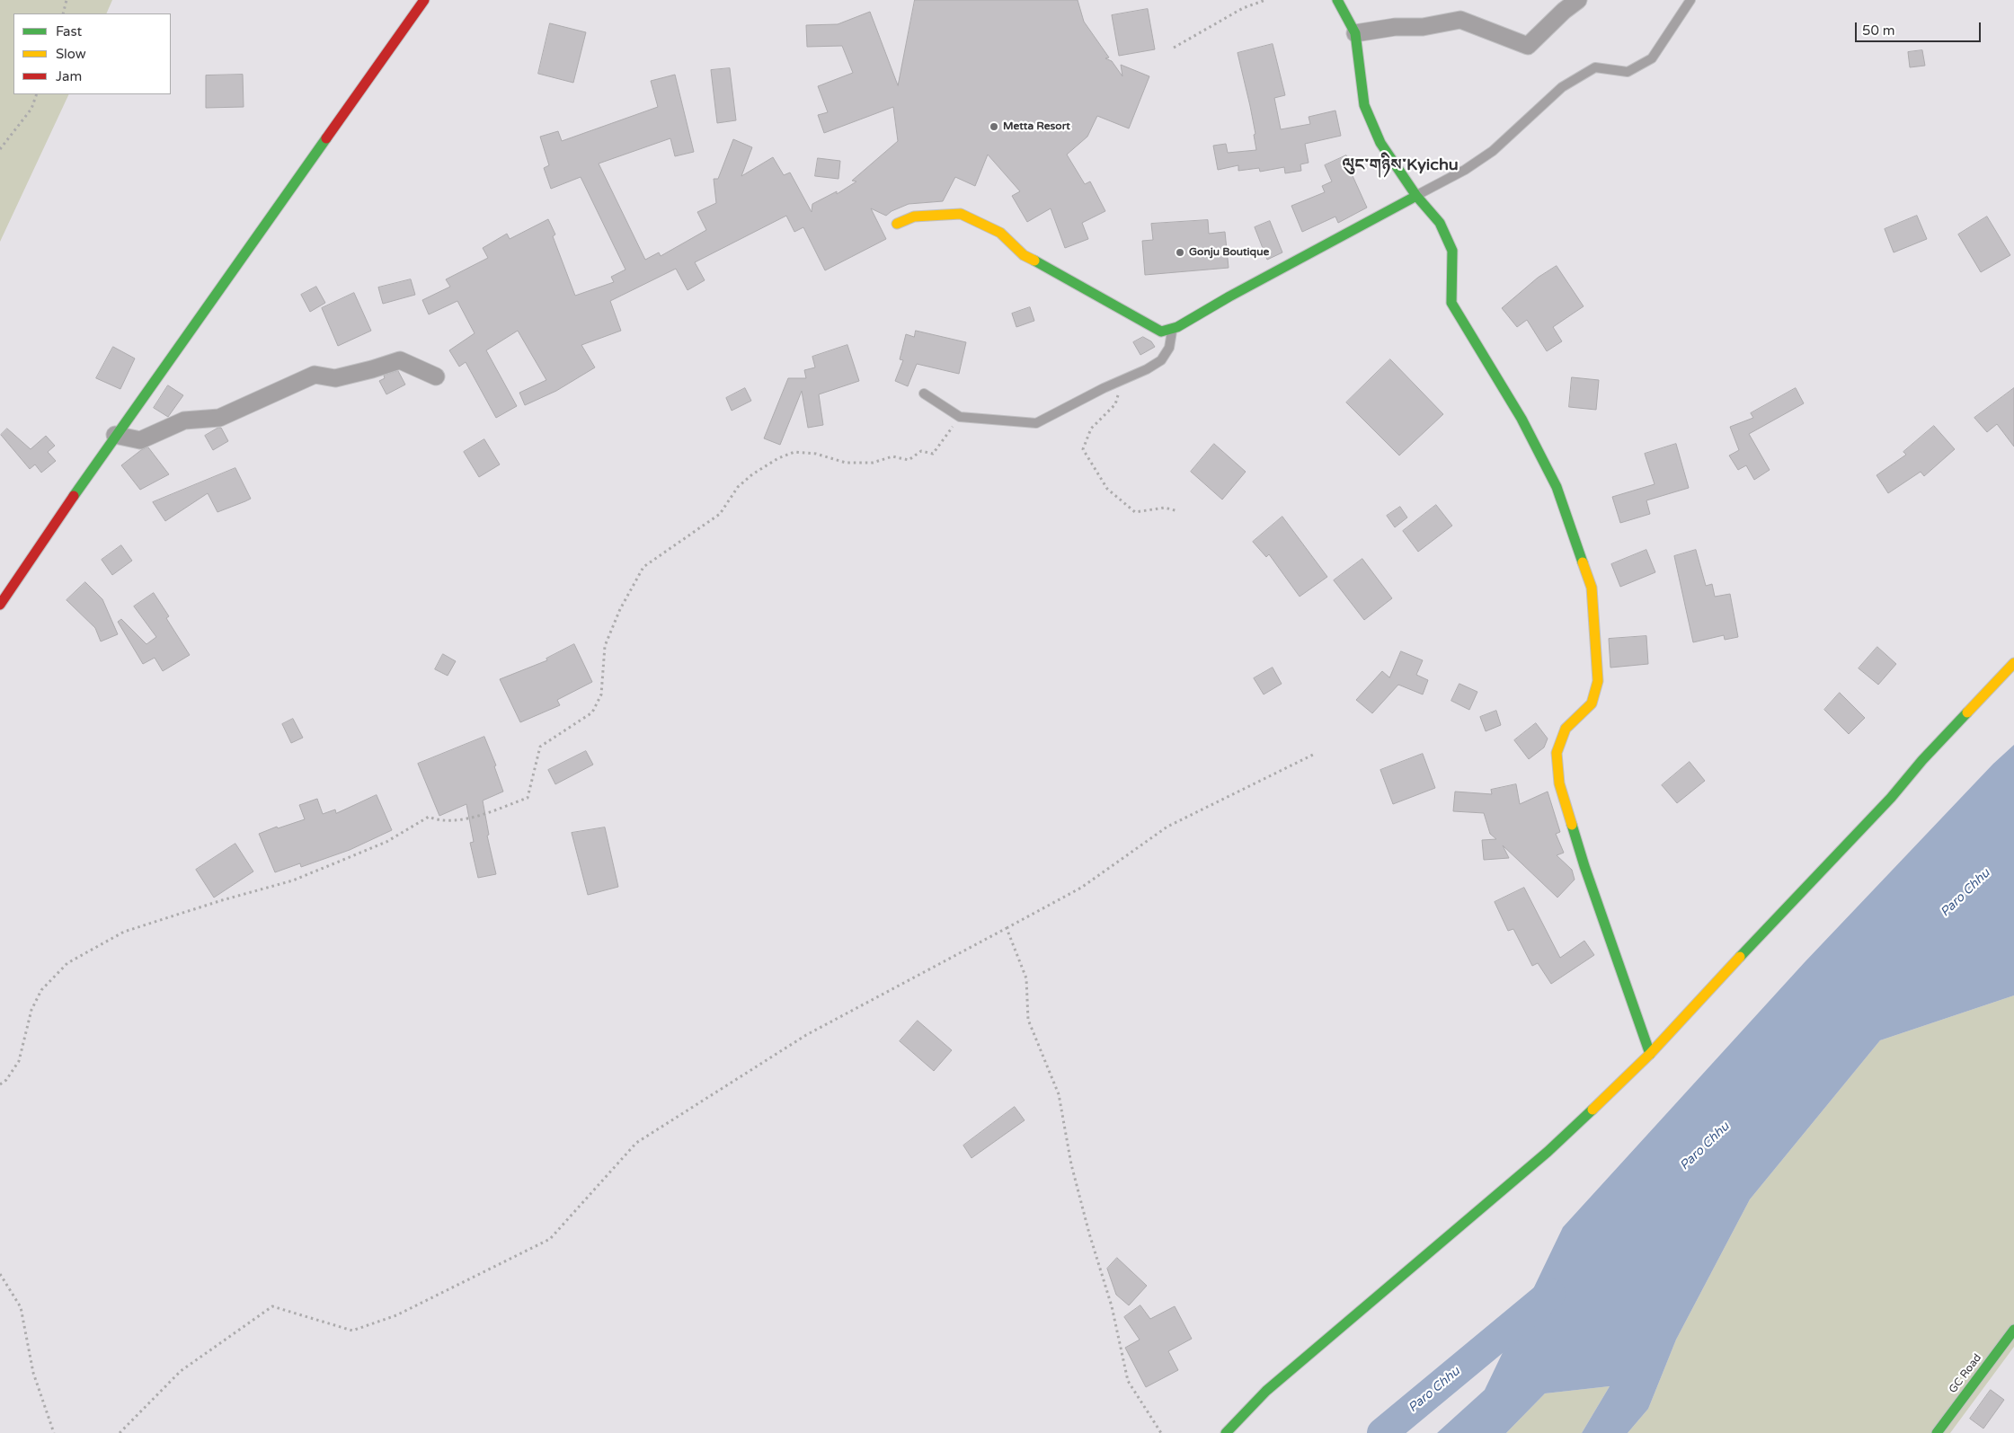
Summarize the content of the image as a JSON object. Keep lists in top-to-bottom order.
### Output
{
  "streets": {
    "street": ["GC Road"]
  },
  "districts": ["ལུང་གཉིས་Kyichu"],
  "water": ["Paro Chhu"],
  "places": ["Metta Resort", "Gonju Boutique"],
  "legend": ["Fast", "Slow", "Jam"],
  "scale_bar": "50 m"
}
